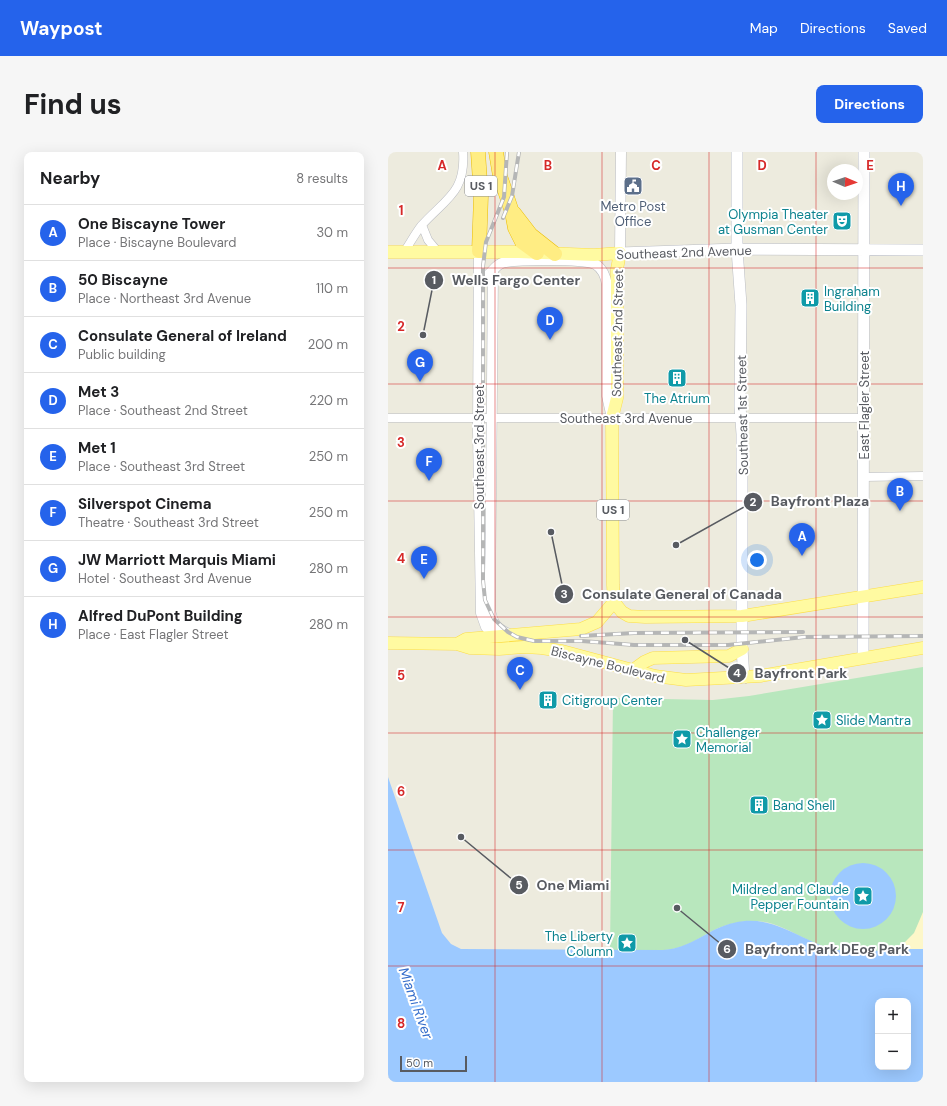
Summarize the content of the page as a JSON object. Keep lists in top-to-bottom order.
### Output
{
  "streets": {
    "highway": ["US 1"],
    "main road": [
      "Southeast 2nd Avenue",
      "Southeast 2nd Street",
      "East Flagler Street",
      "Southeast 1st Street",
      "Biscayne Boulevard"
    ],
    "street": ["Southeast 3rd Avenue", "Southeast 3rd Street"]
  },
  "crossings": [
    ["US 1", "Southeast 2nd Avenue"],
    ["US 1", "Southeast 3rd Street"],
    ["Southeast 2nd Avenue", "Southeast 2nd Street"],
    ["Southeast 2nd Avenue", "East Flagler Street"],
    ["Southeast 2nd Avenue", "Southeast 1st Street"],
    ["Southeast 2nd Avenue", "Southeast 3rd Street"],
    ["Southeast 2nd Street", "Southeast 3rd Avenue"],
    ["East Flagler Street", "Southeast 3rd Avenue"],
    ["East Flagler Street", "Biscayne Boulevard"],
    ["Southeast 1st Street", "Southeast 3rd Avenue"],
    ["Southeast 1st Street", "Biscayne Boulevard"],
    ["Southeast 3rd Avenue", "Southeast 3rd Street"]
  ],
  "water": ["Miami River"],
  "places": {
    "public building": ["Metro Post Office"],
    "theatre": ["Olympia Theater at Gusman Center"],
    "building": [
      "Ingraham Building",
      "The Atrium",
      "Citigroup Center",
      "Band Shell"
    ],
    "other": [
      "Wells Fargo Center",
      "Consulate General of Canada",
      "Bayfront Plaza",
      "Bayfront Park",
      "One Miami",
      "Bayfront Park DEog Park"
    ],
    "place": [
      "Slide Mantra",
      "Challenger Memorial",
      "Mildred and Claude Pepper Fountain",
      "The Liberty Column"
    ]
  },
  "scale_bar": "50 m",
  "north": "right",
  "page": {
    "header": "Waypost",
    "nav": ["Map", "Directions", "Saved"],
    "buttons": "Directions",
    "title": "Find us",
    "heading": ["Nearby", "8 results"],
    "pins": [
      "H",
      "D",
      "G",
      "F",
      "B",
      "A",
      "E",
      "C"
    ],
    "list": [
      {
        "mark": "A",
        "name": "One Biscayne Tower",
        "note": "Place · Biscayne Boulevard",
        "value": "30 m"
      },
      {
        "mark": "B",
        "name": "50 Biscayne",
        "note": "Place · Northeast 3rd Avenue",
        "value": "110 m"
      },
      {
        "mark": "C",
        "name": "Consulate General of Ireland",
        "note": "Public building",
        "value": "200 m"
      },
      {
        "mark": "D",
        "name": "Met 3",
        "note": "Place · Southeast 2nd Street",
        "value": "220 m"
      },
      {
        "mark": "E",
        "name": "Met 1",
        "note": "Place · Southeast 3rd Street",
        "value": "250 m"
      },
      {
        "mark": "F",
        "name": "Silverspot Cinema",
        "note": "Theatre · Southeast 3rd Street",
        "value": "250 m"
      },
      {
        "mark": "G",
        "name": "JW Marriott Marquis Miami",
        "note": "Hotel · Southeast 3rd Avenue",
        "value": "280 m"
      },
      {
        "mark": "H",
        "name": "Alfred DuPont Building",
        "note": "Place · East Flagler Street",
        "value": "280 m"
      }
    ],
    "map_buttons": ["+", "−"],
    "scale": "50 m"
  },
  "grid": {
    "columns": [
      "A",
      "B",
      "C",
      "D",
      "E"
    ],
    "rows": [
      "1",
      "2",
      "3",
      "4",
      "5",
      "6",
      "7",
      "8"
    ]
  }
}
